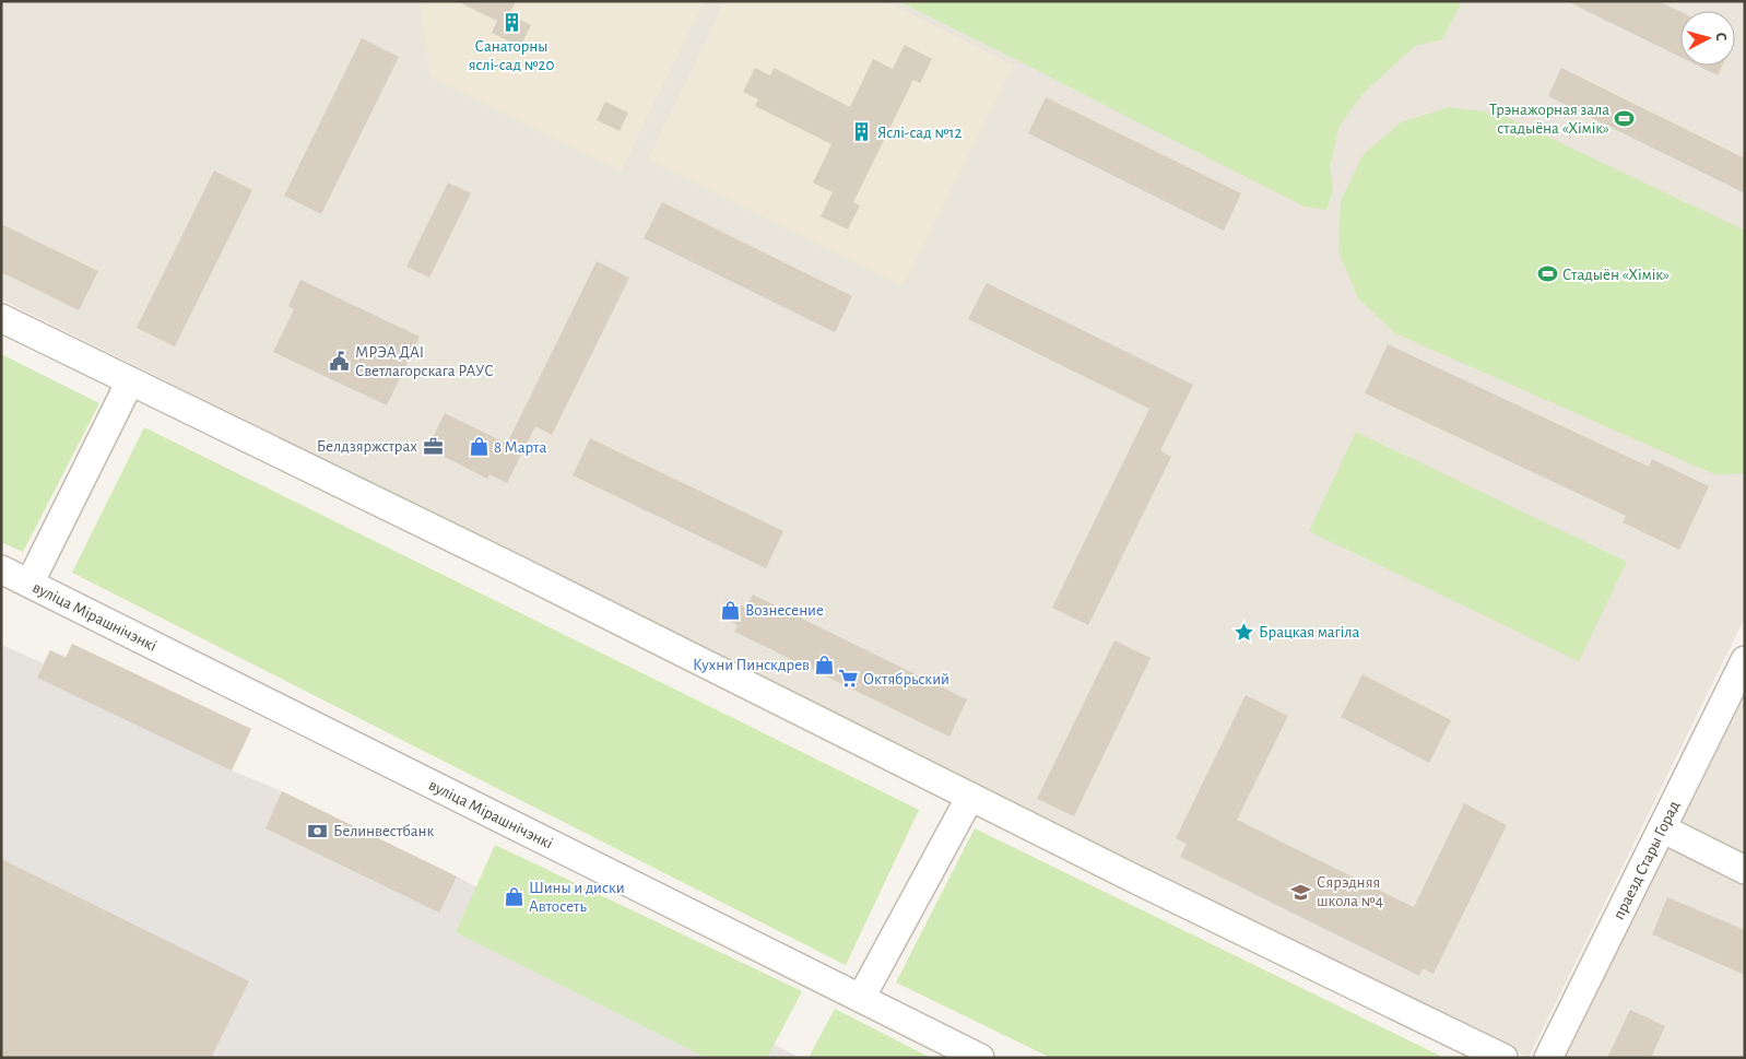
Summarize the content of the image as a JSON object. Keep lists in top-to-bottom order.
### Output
{
  "streets": {
    "street": ["вуліца Мірашнічэнкі", "праезд Стары Горад"]
  },
  "places": {
    "building": ["Санаторны яслі-сад №20", "Яслі-сад №12"],
    "sports": ["Трэнажорная зала стадыёна «Хімік»", "Стадыён «Хімік»"],
    "public building": ["МРЭА ДАІ Светлагорскага РАУС"],
    "office": ["Белдзяржстрах"],
    "shop": [
      "8 Марта",
      "Вознесение",
      "Кухни Пинскдрев",
      "Шины и диски Автосеть"
    ],
    "place": ["Брацкая магіла"],
    "supermarket": ["Октябрьский"],
    "bank": ["Белинвестбанк"],
    "school or university": ["Сярэдняя школа №4"]
  },
  "north": "right"
}
